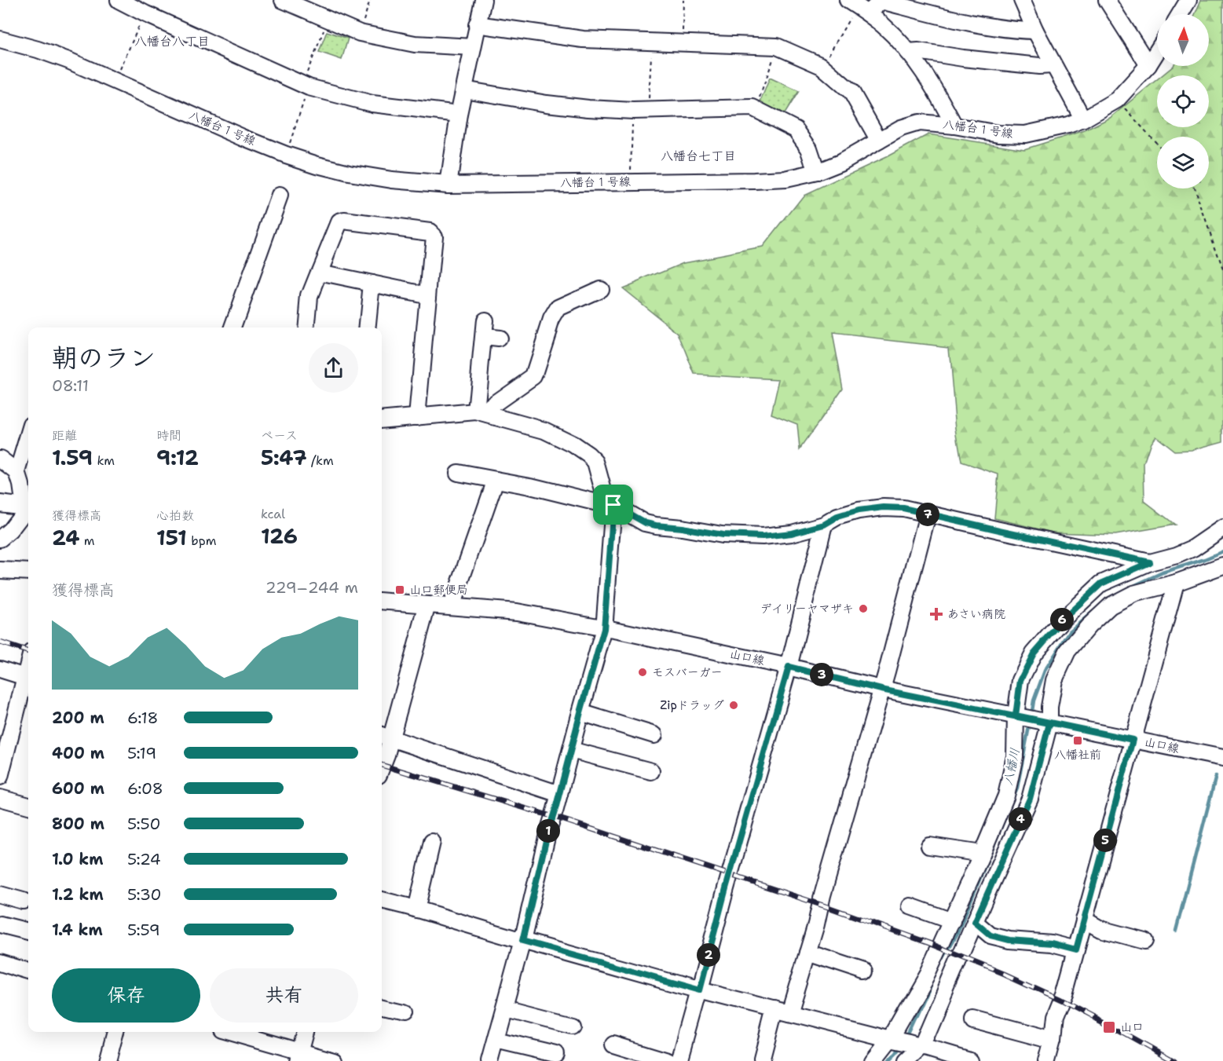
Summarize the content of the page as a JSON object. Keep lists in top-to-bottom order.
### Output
{
  "streets": {
    "street": ["八幡台１号線", "山口線"]
  },
  "districts": ["八幡台八丁目", "八幡台七丁目"],
  "water": ["八幡川"],
  "places": {
    "transit": ["山口郵便局", "八幡社前", "山口"],
    "other": ["デイリーヤマザキ", "モスバーガー", "Zipドラッグ"],
    "health": ["あさい病院"]
  },
  "north": "top",
  "page": {
    "heading": ["朝のラン", "08:11"],
    "stats": [
      ["距離", "1.59 km"],
      ["時間", "9:12"],
      ["ペース", "5:47 /km"],
      ["獲得標高", "24 m"],
      ["心拍数", "151 bpm"],
      ["kcal", "126"]
    ],
    "pins": [
      "7",
      "6",
      "3",
      "4",
      "1",
      "5",
      "2"
    ],
    "chart": ["獲得標高", "229–244 m"],
    "list": [
      {
        "name": "200 m",
        "note": "6:18"
      },
      {
        "name": "400 m",
        "note": "5:19"
      },
      {
        "name": "600 m",
        "note": "6:08"
      },
      {
        "name": "800 m",
        "note": "5:50"
      },
      {
        "name": "1.0 km",
        "note": "5:24"
      },
      {
        "name": "1.2 km",
        "note": "5:30"
      },
      {
        "name": "1.4 km",
        "note": "5:59"
      }
    ],
    "buttons": ["保存", "共有"]
  }
}
